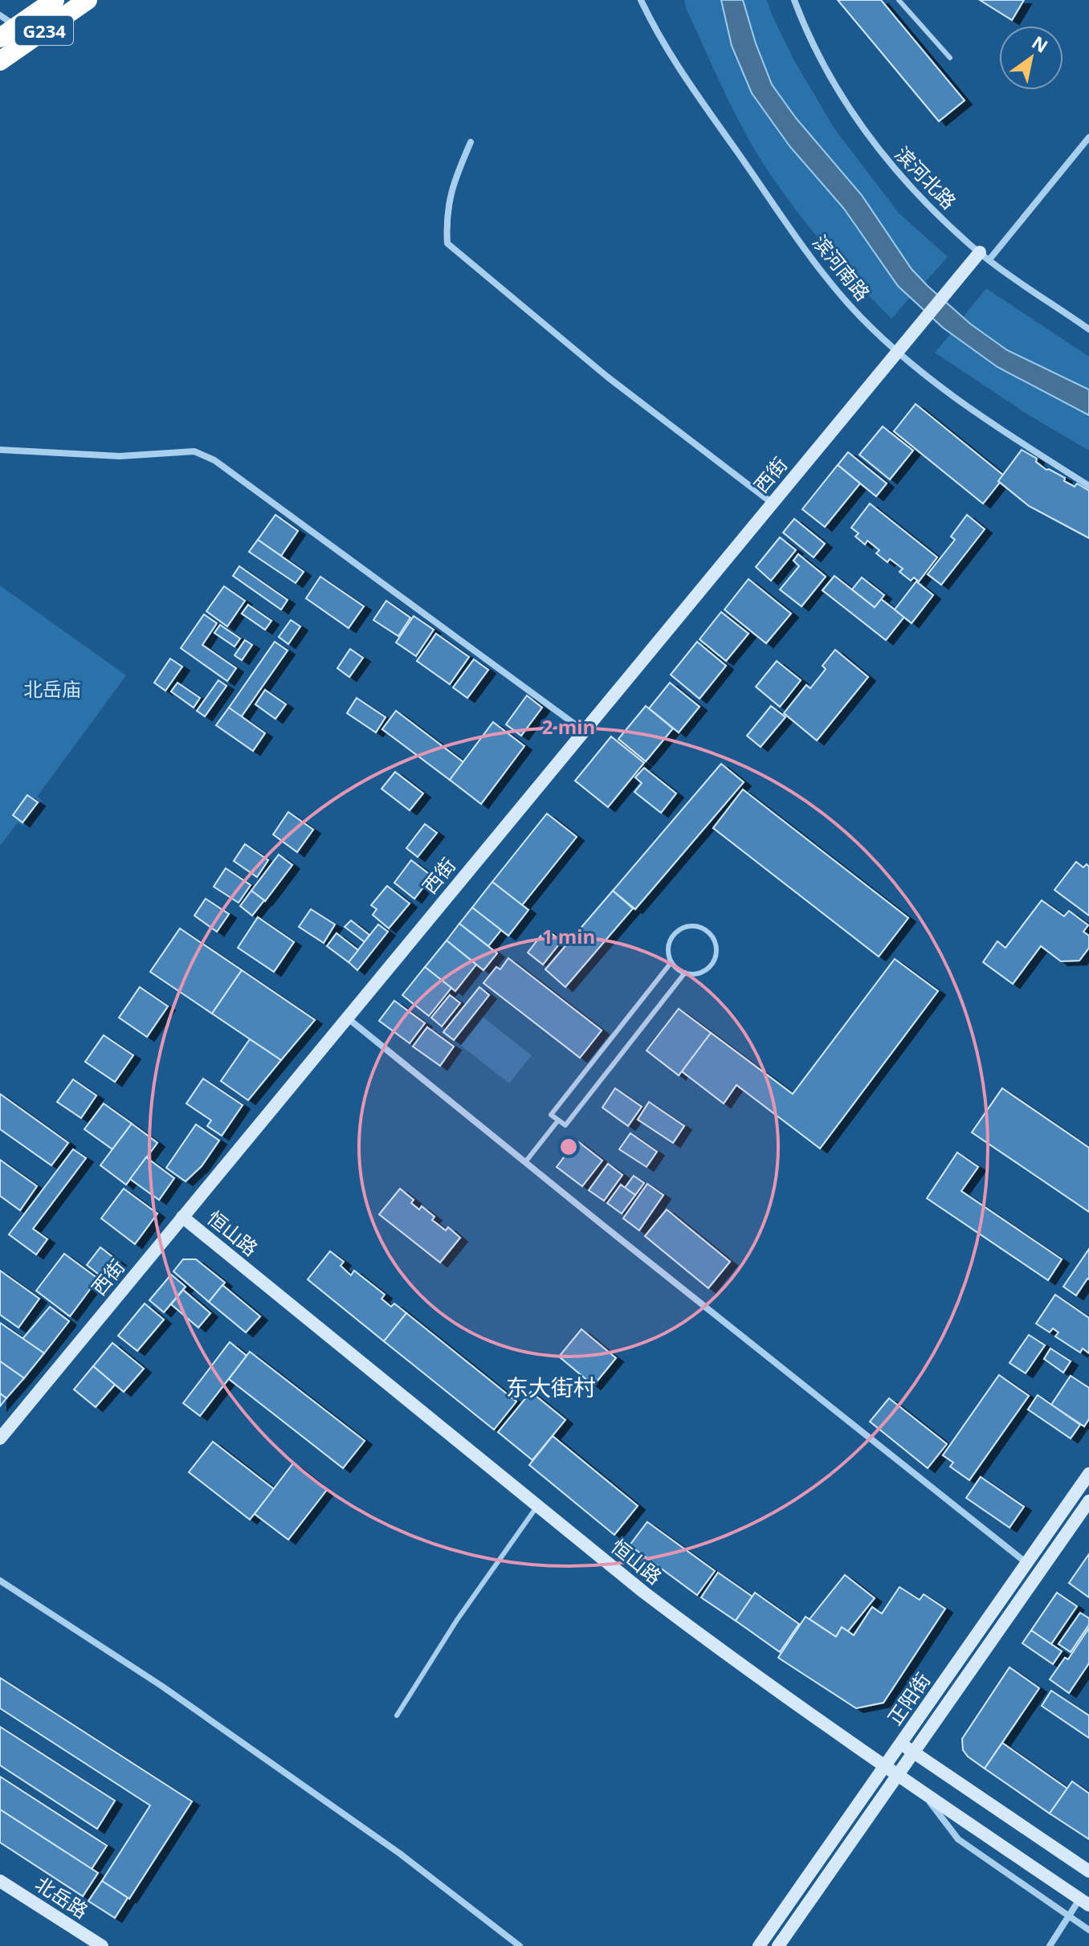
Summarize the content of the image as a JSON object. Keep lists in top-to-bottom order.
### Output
{
  "streets": {
    "highway": ["G234"],
    "street": [
      "滨河北路",
      "滨河南路",
      "西街",
      "恒山路",
      "正阳街",
      "北岳路"
    ]
  },
  "crossings": [
    ["滨河北路", "西街"],
    ["滨河南路", "西街"],
    ["西街", "恒山路"],
    ["恒山路", "正阳街"]
  ],
  "districts": ["东大街村"],
  "parks": ["北岳庙"],
  "north": "top right",
  "rings": ["2 min", "1 min"]
}
